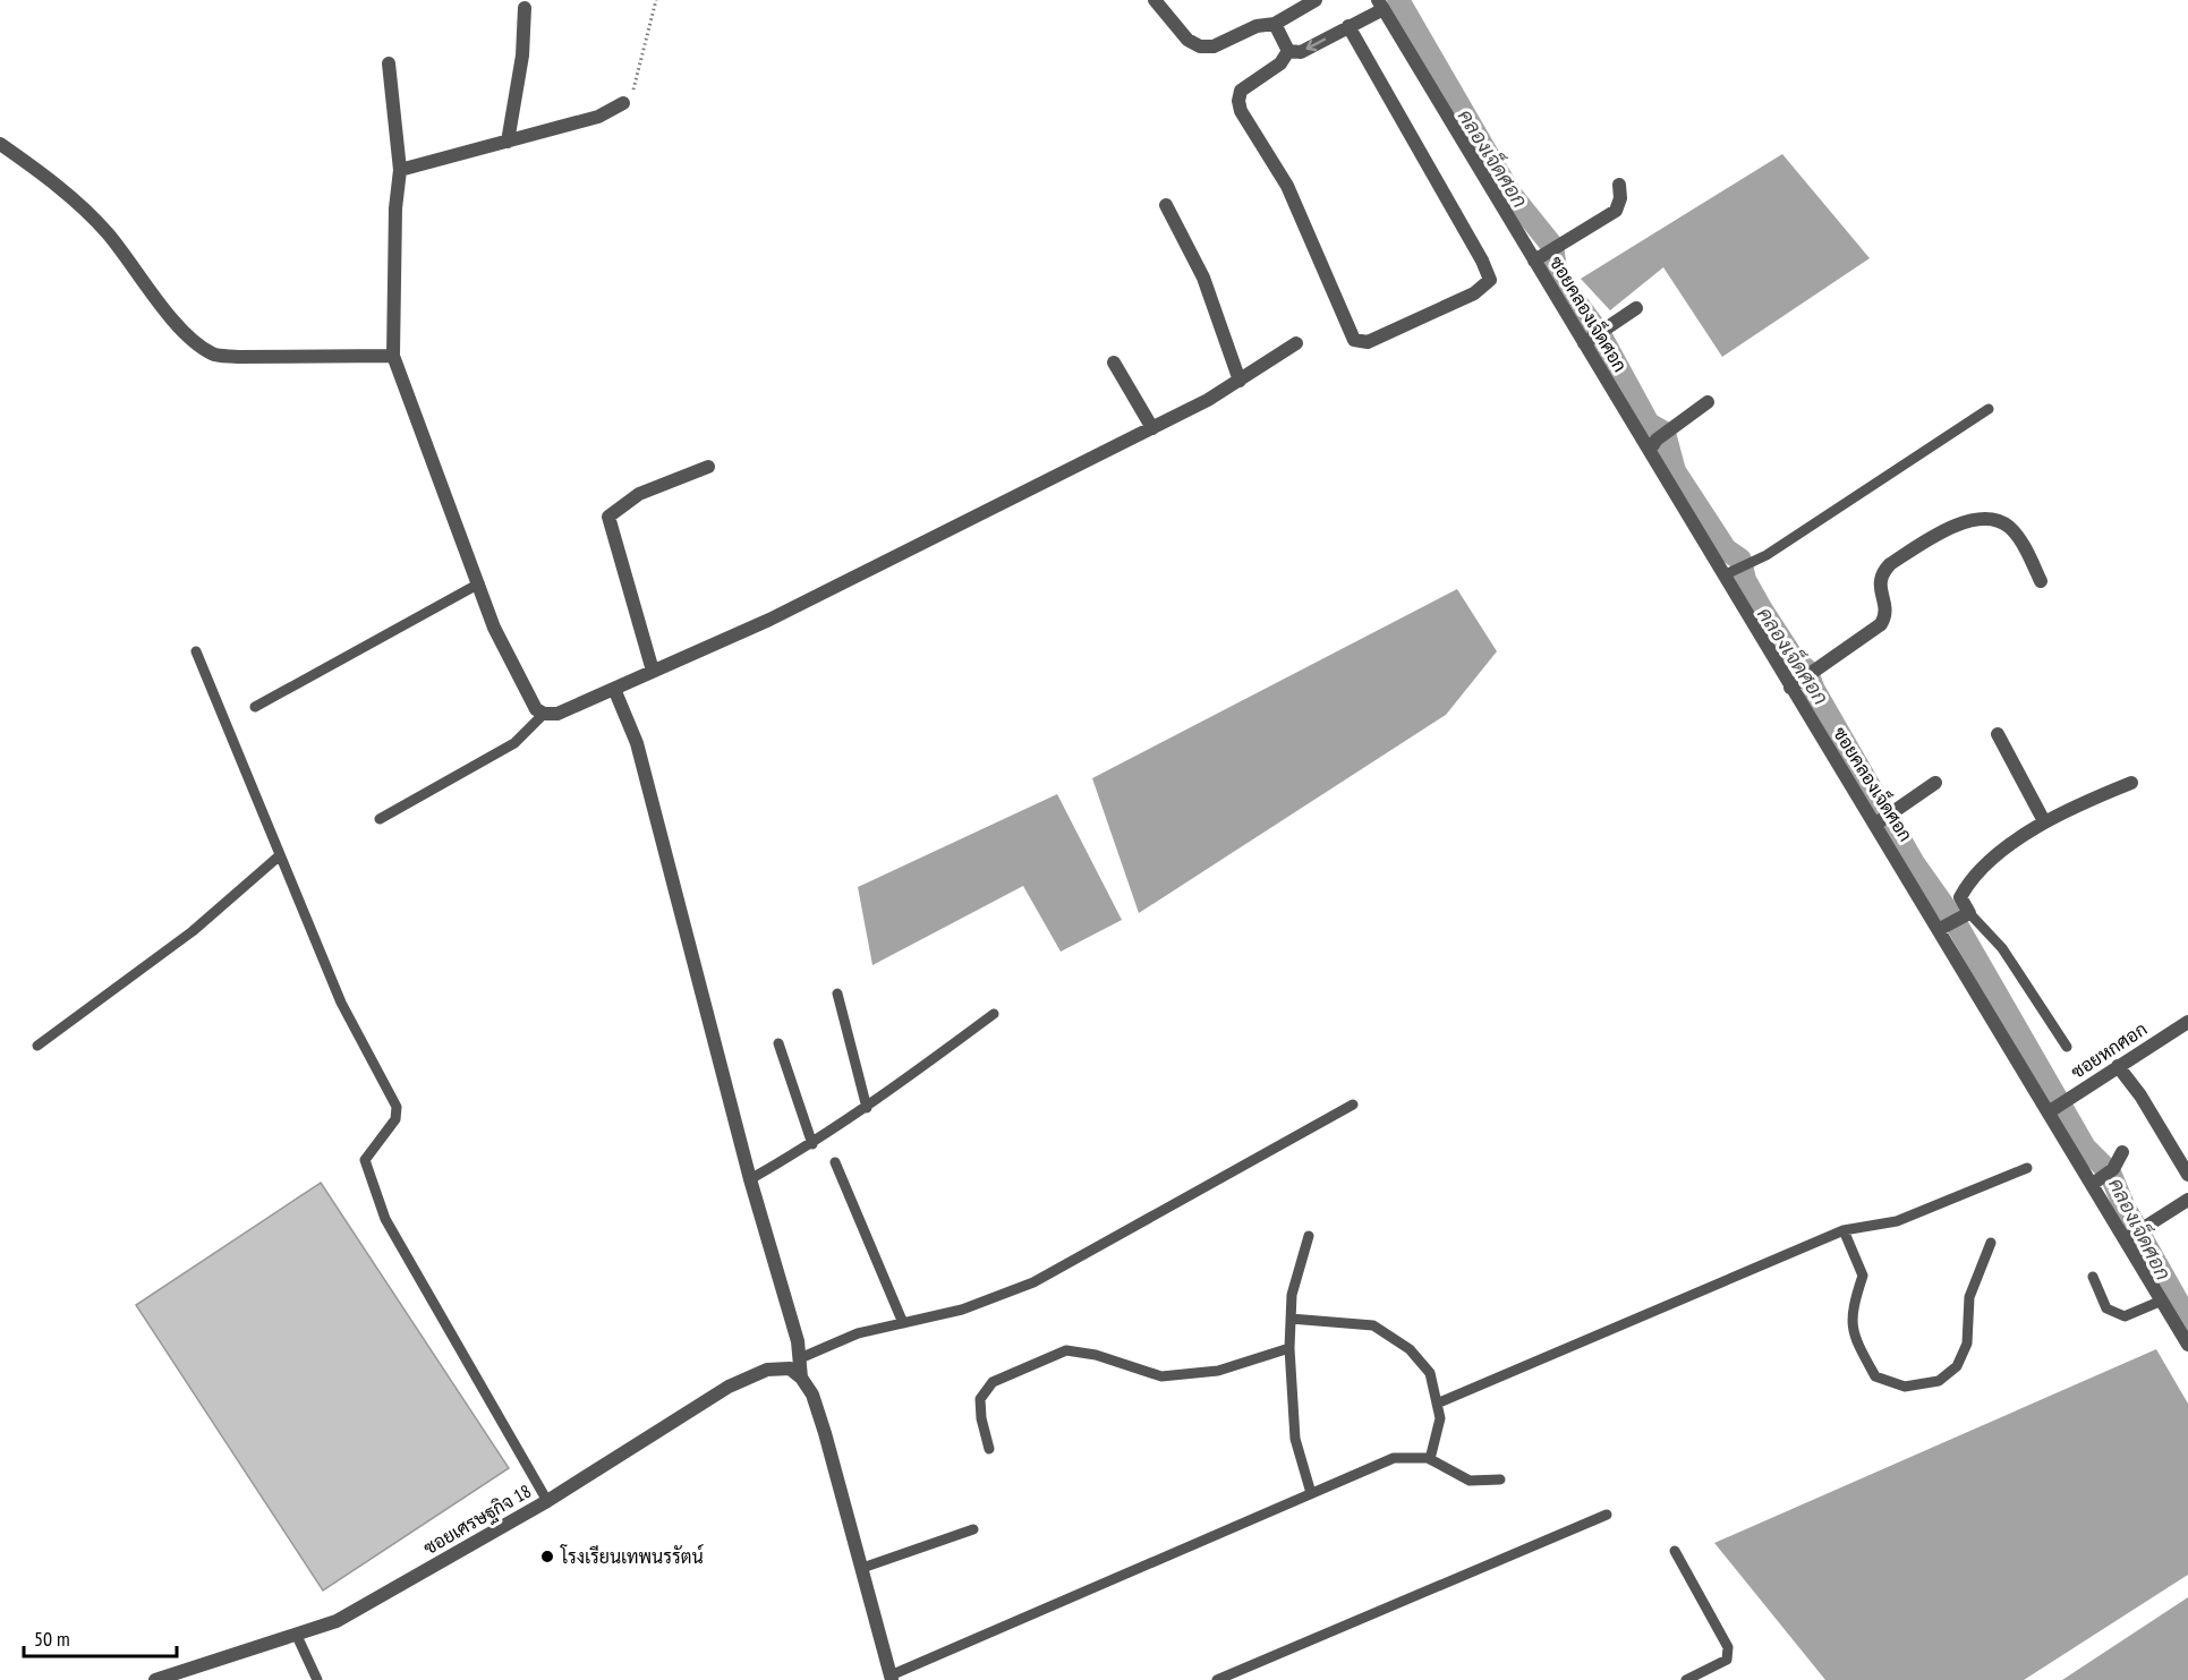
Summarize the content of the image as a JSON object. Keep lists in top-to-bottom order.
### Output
{
  "streets": {
    "street": ["ซอยคลองเจ็ดศอก", "ซอยหกศอก", "ซอยเศรษฐกิจ 18"]
  },
  "crossings": [
    ["ซอยคลองเจ็ดศอก", "ซอยหกศอก"]
  ],
  "water": ["คลองเจ็ดศอก"],
  "places": ["โรงเรียนเทพนรรัตน์"],
  "scale_bar": "50 m"
}
